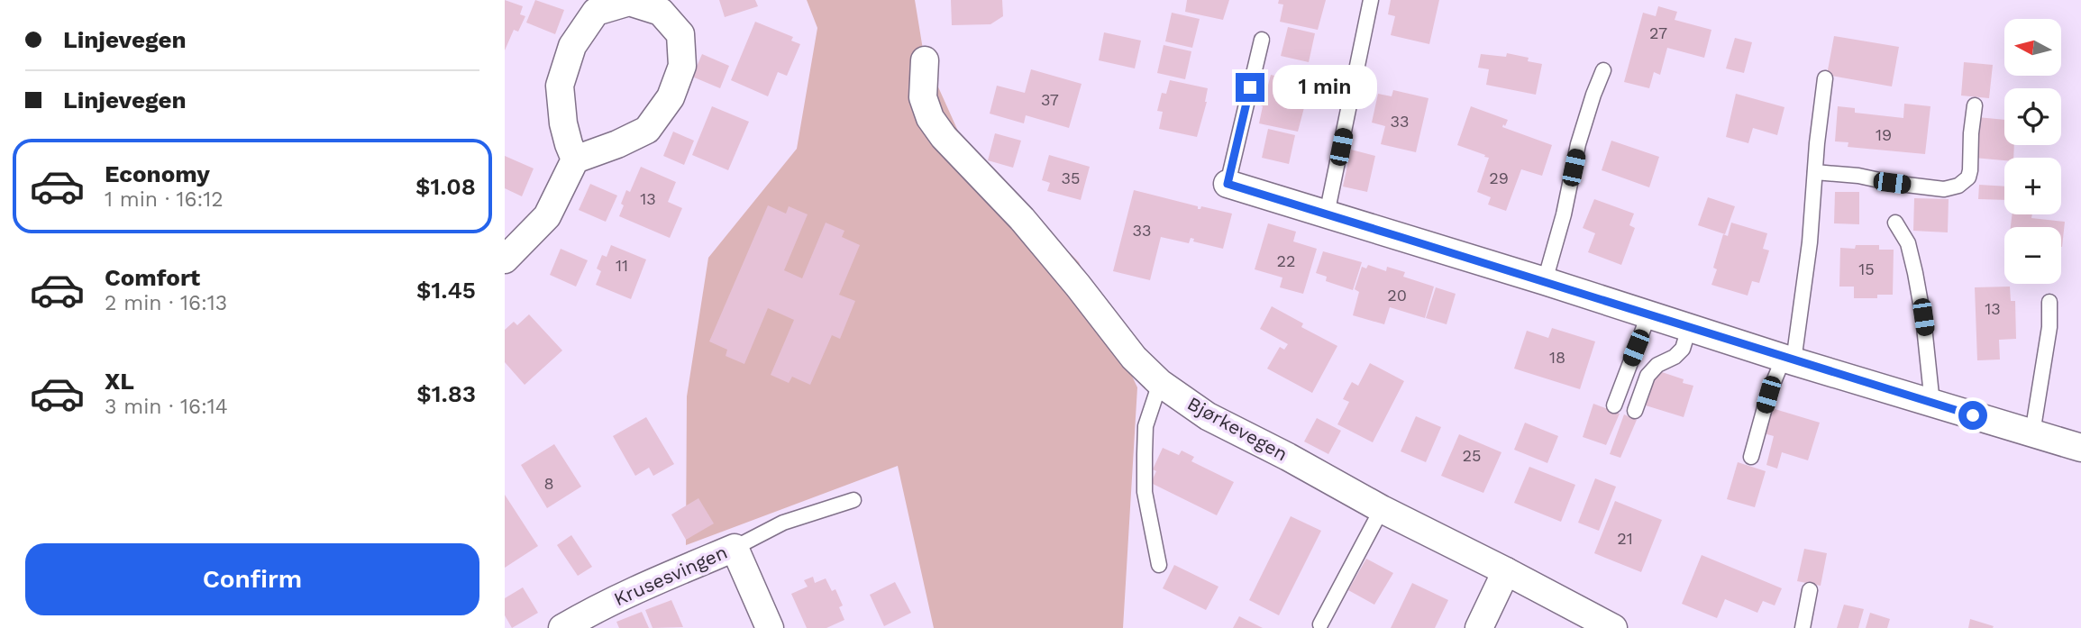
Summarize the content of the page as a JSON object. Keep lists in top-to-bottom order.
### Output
{
  "streets": {
    "street": ["Bjørkevegen", "Krusesvingen"]
  },
  "house_numbers": [
    "27",
    "37",
    "33",
    "19",
    "35",
    "29",
    "13",
    "33",
    "22",
    "11",
    "15",
    "20",
    "13",
    "18",
    "25",
    "8",
    "21"
  ],
  "north": "left",
  "page": {
    "banner": ["Linjevegen", "Linjevegen"],
    "map_buttons": ["+", "−"],
    "bubble": "1 min",
    "list": [
      {
        "name": "Economy",
        "note": "1 min · 16:12",
        "value": "$1.08"
      },
      {
        "name": "Comfort",
        "note": "2 min · 16:13",
        "value": "$1.45"
      },
      {
        "name": "XL",
        "note": "3 min · 16:14",
        "value": "$1.83"
      }
    ],
    "buttons": "Confirm"
  }
}
